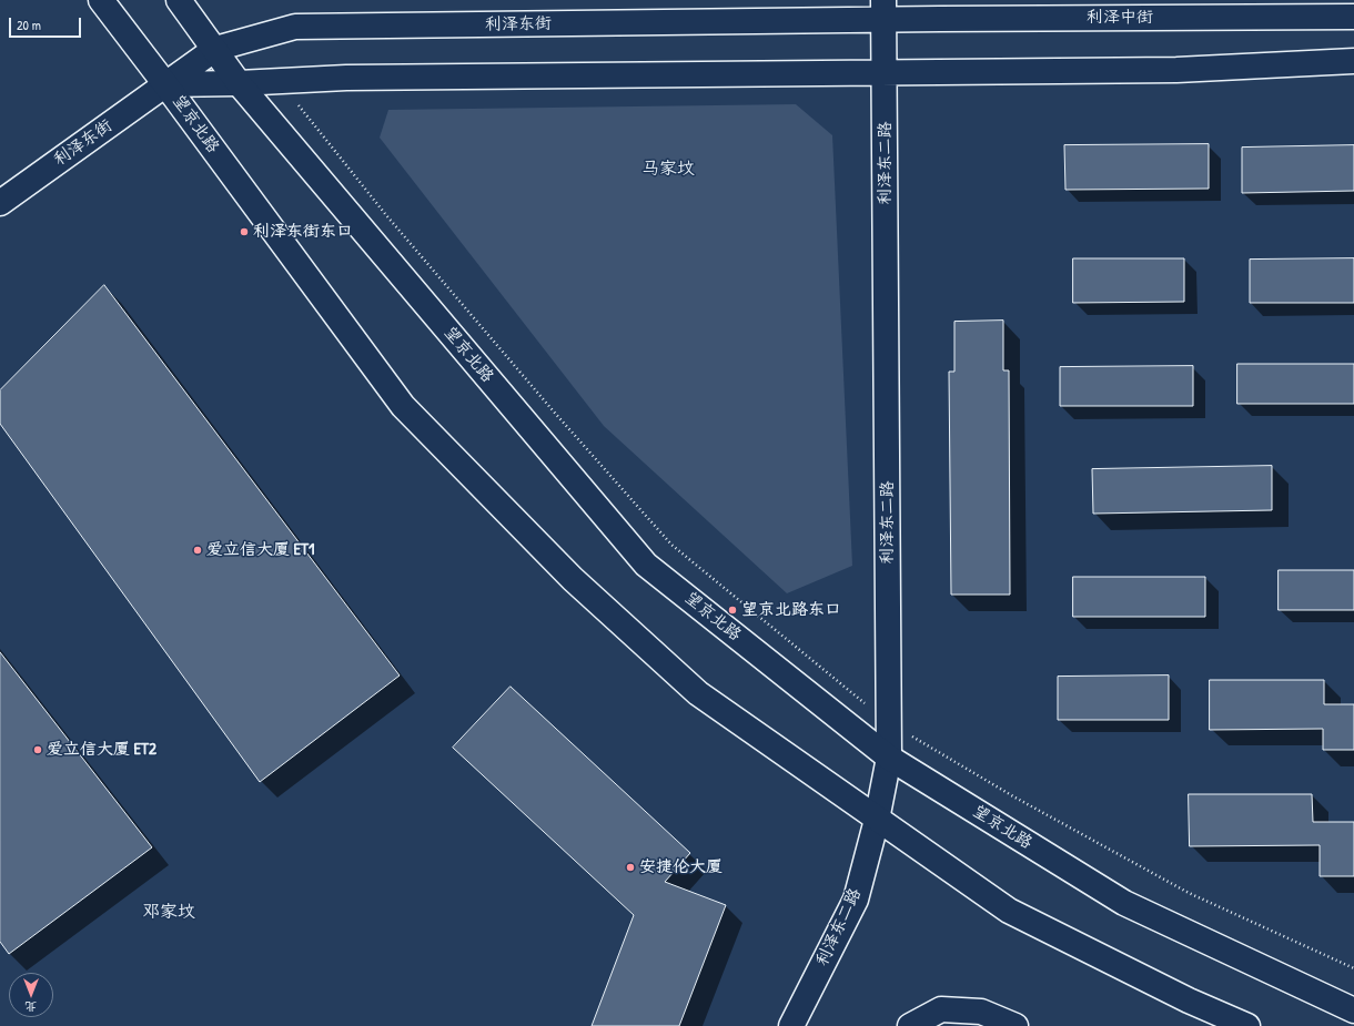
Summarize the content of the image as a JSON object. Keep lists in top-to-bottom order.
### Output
{
  "streets": {
    "street": [
      "利泽中街",
      "利泽东街",
      "望京北路",
      "利泽东二路"
    ]
  },
  "crossings": [
    ["利泽中街", "利泽东街"],
    ["利泽中街", "利泽东二路"],
    ["利泽东街", "望京北路"],
    ["利泽东街", "利泽东二路"],
    ["望京北路", "利泽东二路"]
  ],
  "districts": ["马家坟", "邓家坟"],
  "places": [
    "利泽东街东口",
    "爱立信大厦 ET1",
    "望京北路东口",
    "爱立信大厦 ET2",
    "安捷伦大厦"
  ],
  "scale_bar": "20 m",
  "north": "bottom"
}
